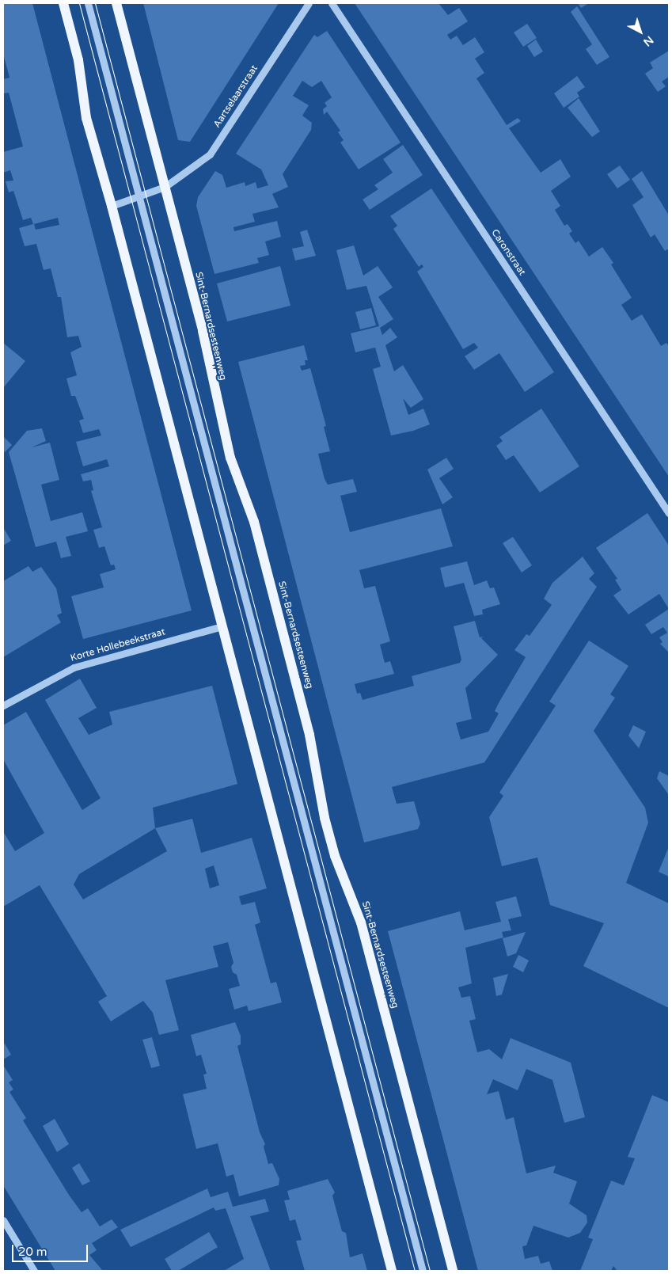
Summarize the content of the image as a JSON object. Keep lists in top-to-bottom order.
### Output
{
  "streets": {
    "main road": ["Sint-Bernardsesteenweg"],
    "street": ["Aartselaarstraat", "Caronstraat", "Korte Hollebeekstraat"]
  },
  "crossings": [
    ["Aartselaarstraat", "Sint-Bernardsesteenweg"]
  ],
  "scale_bar": "20 m",
  "north": "bottom right"
}
